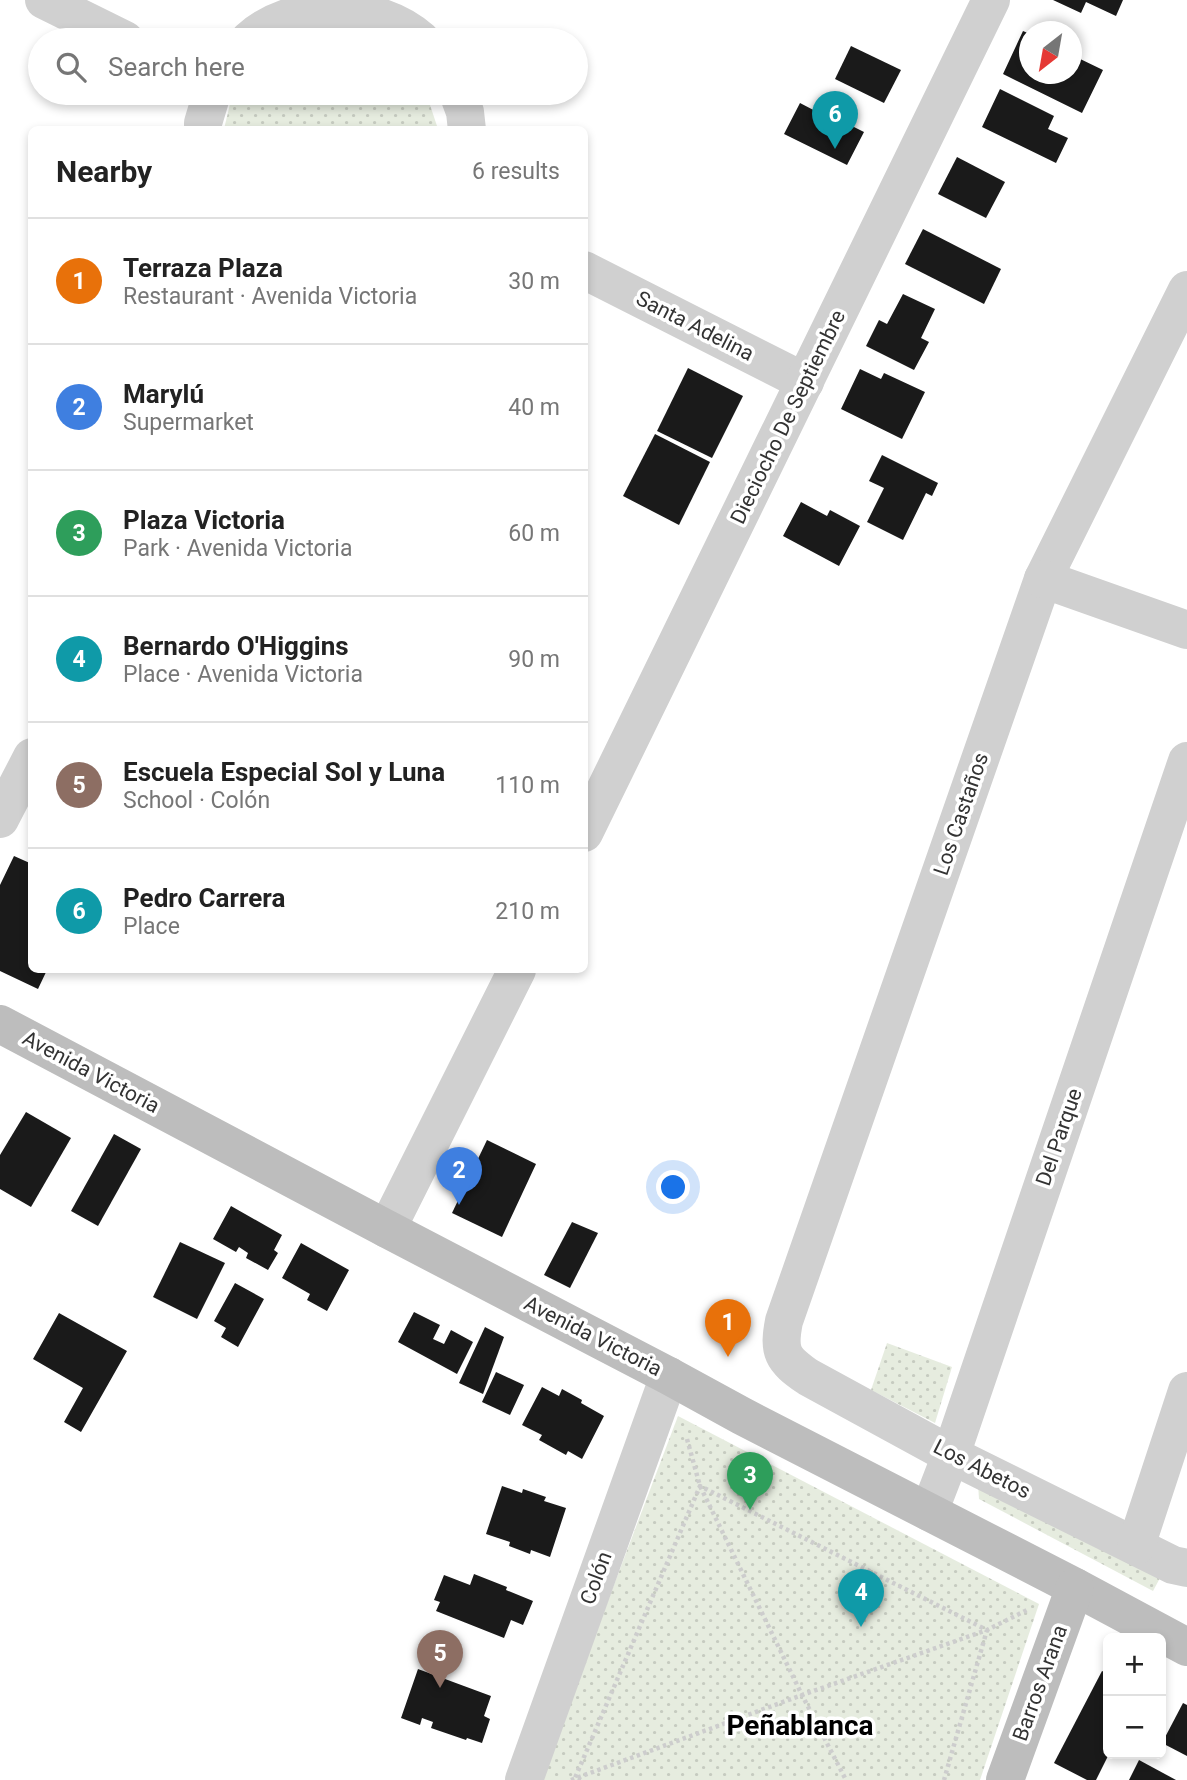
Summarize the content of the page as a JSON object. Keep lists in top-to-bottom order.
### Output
{
  "streets": {
    "street": [
      "Santa Adelina",
      "Dieciocho De Septiembre",
      "Los Castaños",
      "Avenida Victoria",
      "Del Parque",
      "Los Abetos",
      "Colón",
      "Barros Arana"
    ]
  },
  "crossings": [
    ["Santa Adelina", "Dieciocho De Septiembre"],
    ["Los Castaños", "Los Abetos"],
    ["Avenida Victoria", "Del Parque"],
    ["Avenida Victoria", "Colón"],
    ["Avenida Victoria", "Barros Arana"],
    ["Del Parque", "Los Abetos"]
  ],
  "districts": ["Peñablanca"],
  "north": "bottom left",
  "page": {
    "search": "Search here",
    "pins": [
      "6",
      "2",
      "1",
      "3",
      "4",
      "5"
    ],
    "heading": ["Nearby", "6 results"],
    "list": [
      {
        "mark": "1",
        "name": "Terraza Plaza",
        "note": "Restaurant · Avenida Victoria",
        "value": "30 m"
      },
      {
        "mark": "2",
        "name": "Marylú",
        "note": "Supermarket",
        "value": "40 m"
      },
      {
        "mark": "3",
        "name": "Plaza Victoria",
        "note": "Park · Avenida Victoria",
        "value": "60 m"
      },
      {
        "mark": "4",
        "name": "Bernardo O'Higgins",
        "note": "Place · Avenida Victoria",
        "value": "90 m"
      },
      {
        "mark": "5",
        "name": "Escuela Especial Sol y Luna",
        "note": "School · Colón",
        "value": "110 m"
      },
      {
        "mark": "6",
        "name": "Pedro Carrera",
        "note": "Place",
        "value": "210 m"
      }
    ],
    "map_buttons": ["+", "−"]
  }
}
